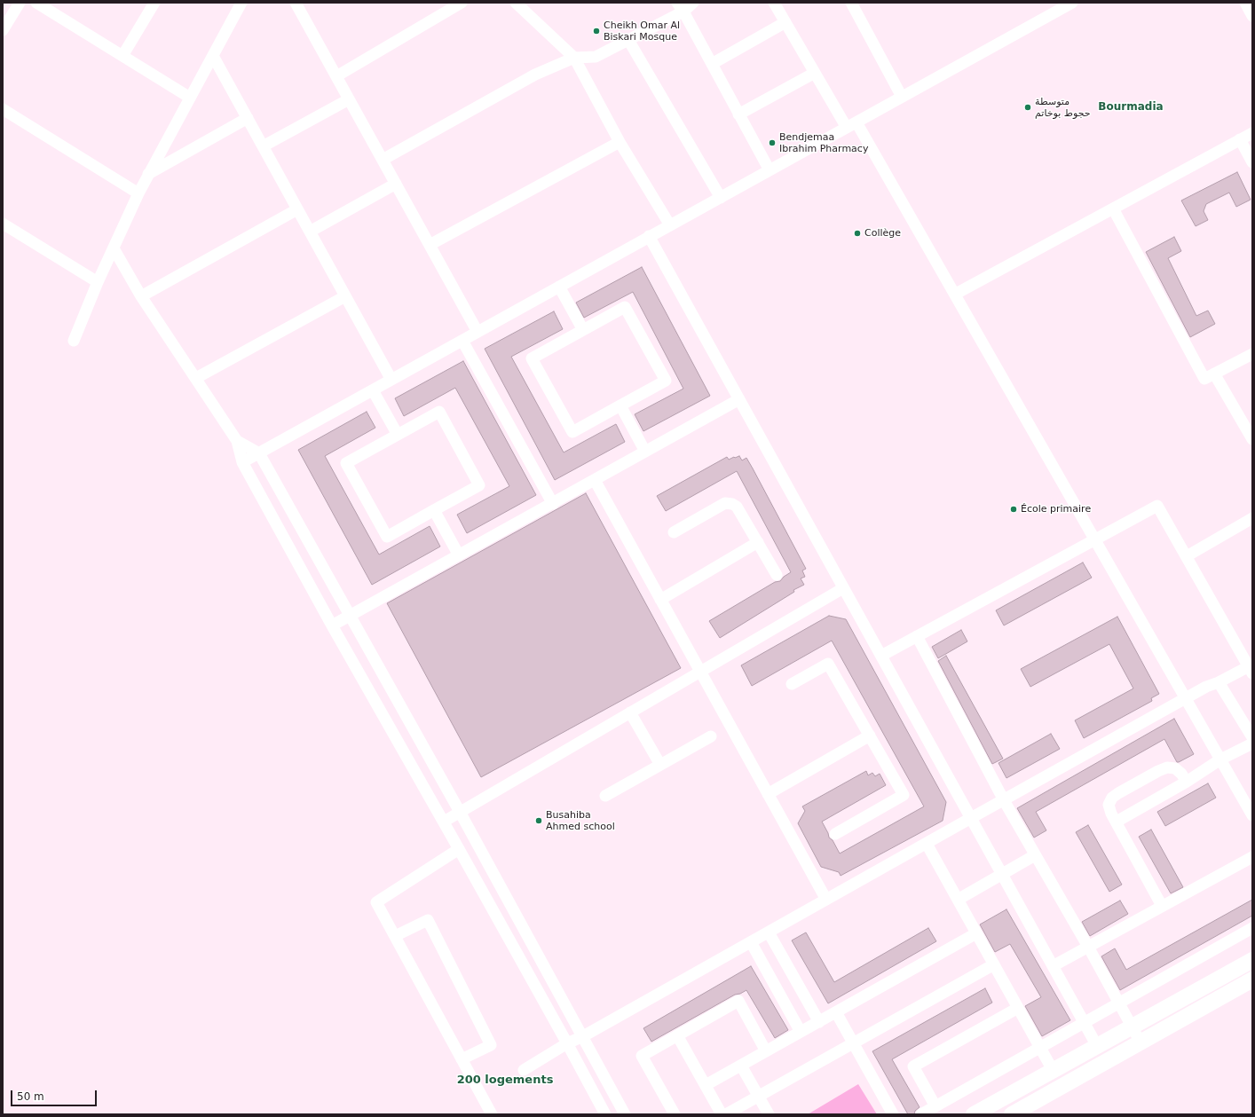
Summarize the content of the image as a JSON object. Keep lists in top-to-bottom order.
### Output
{
  "districts": ["Bourmadia", "200 logements"],
  "places": [
    "Cheikh Omar Al Biskari Mosque",
    "متوسطة حجوط بوخاتم",
    "Bendjemaa Ibrahim Pharmacy",
    "Collège",
    "École primaire",
    "Busahiba Ahmed school"
  ],
  "scale_bar": "50 m"
}
